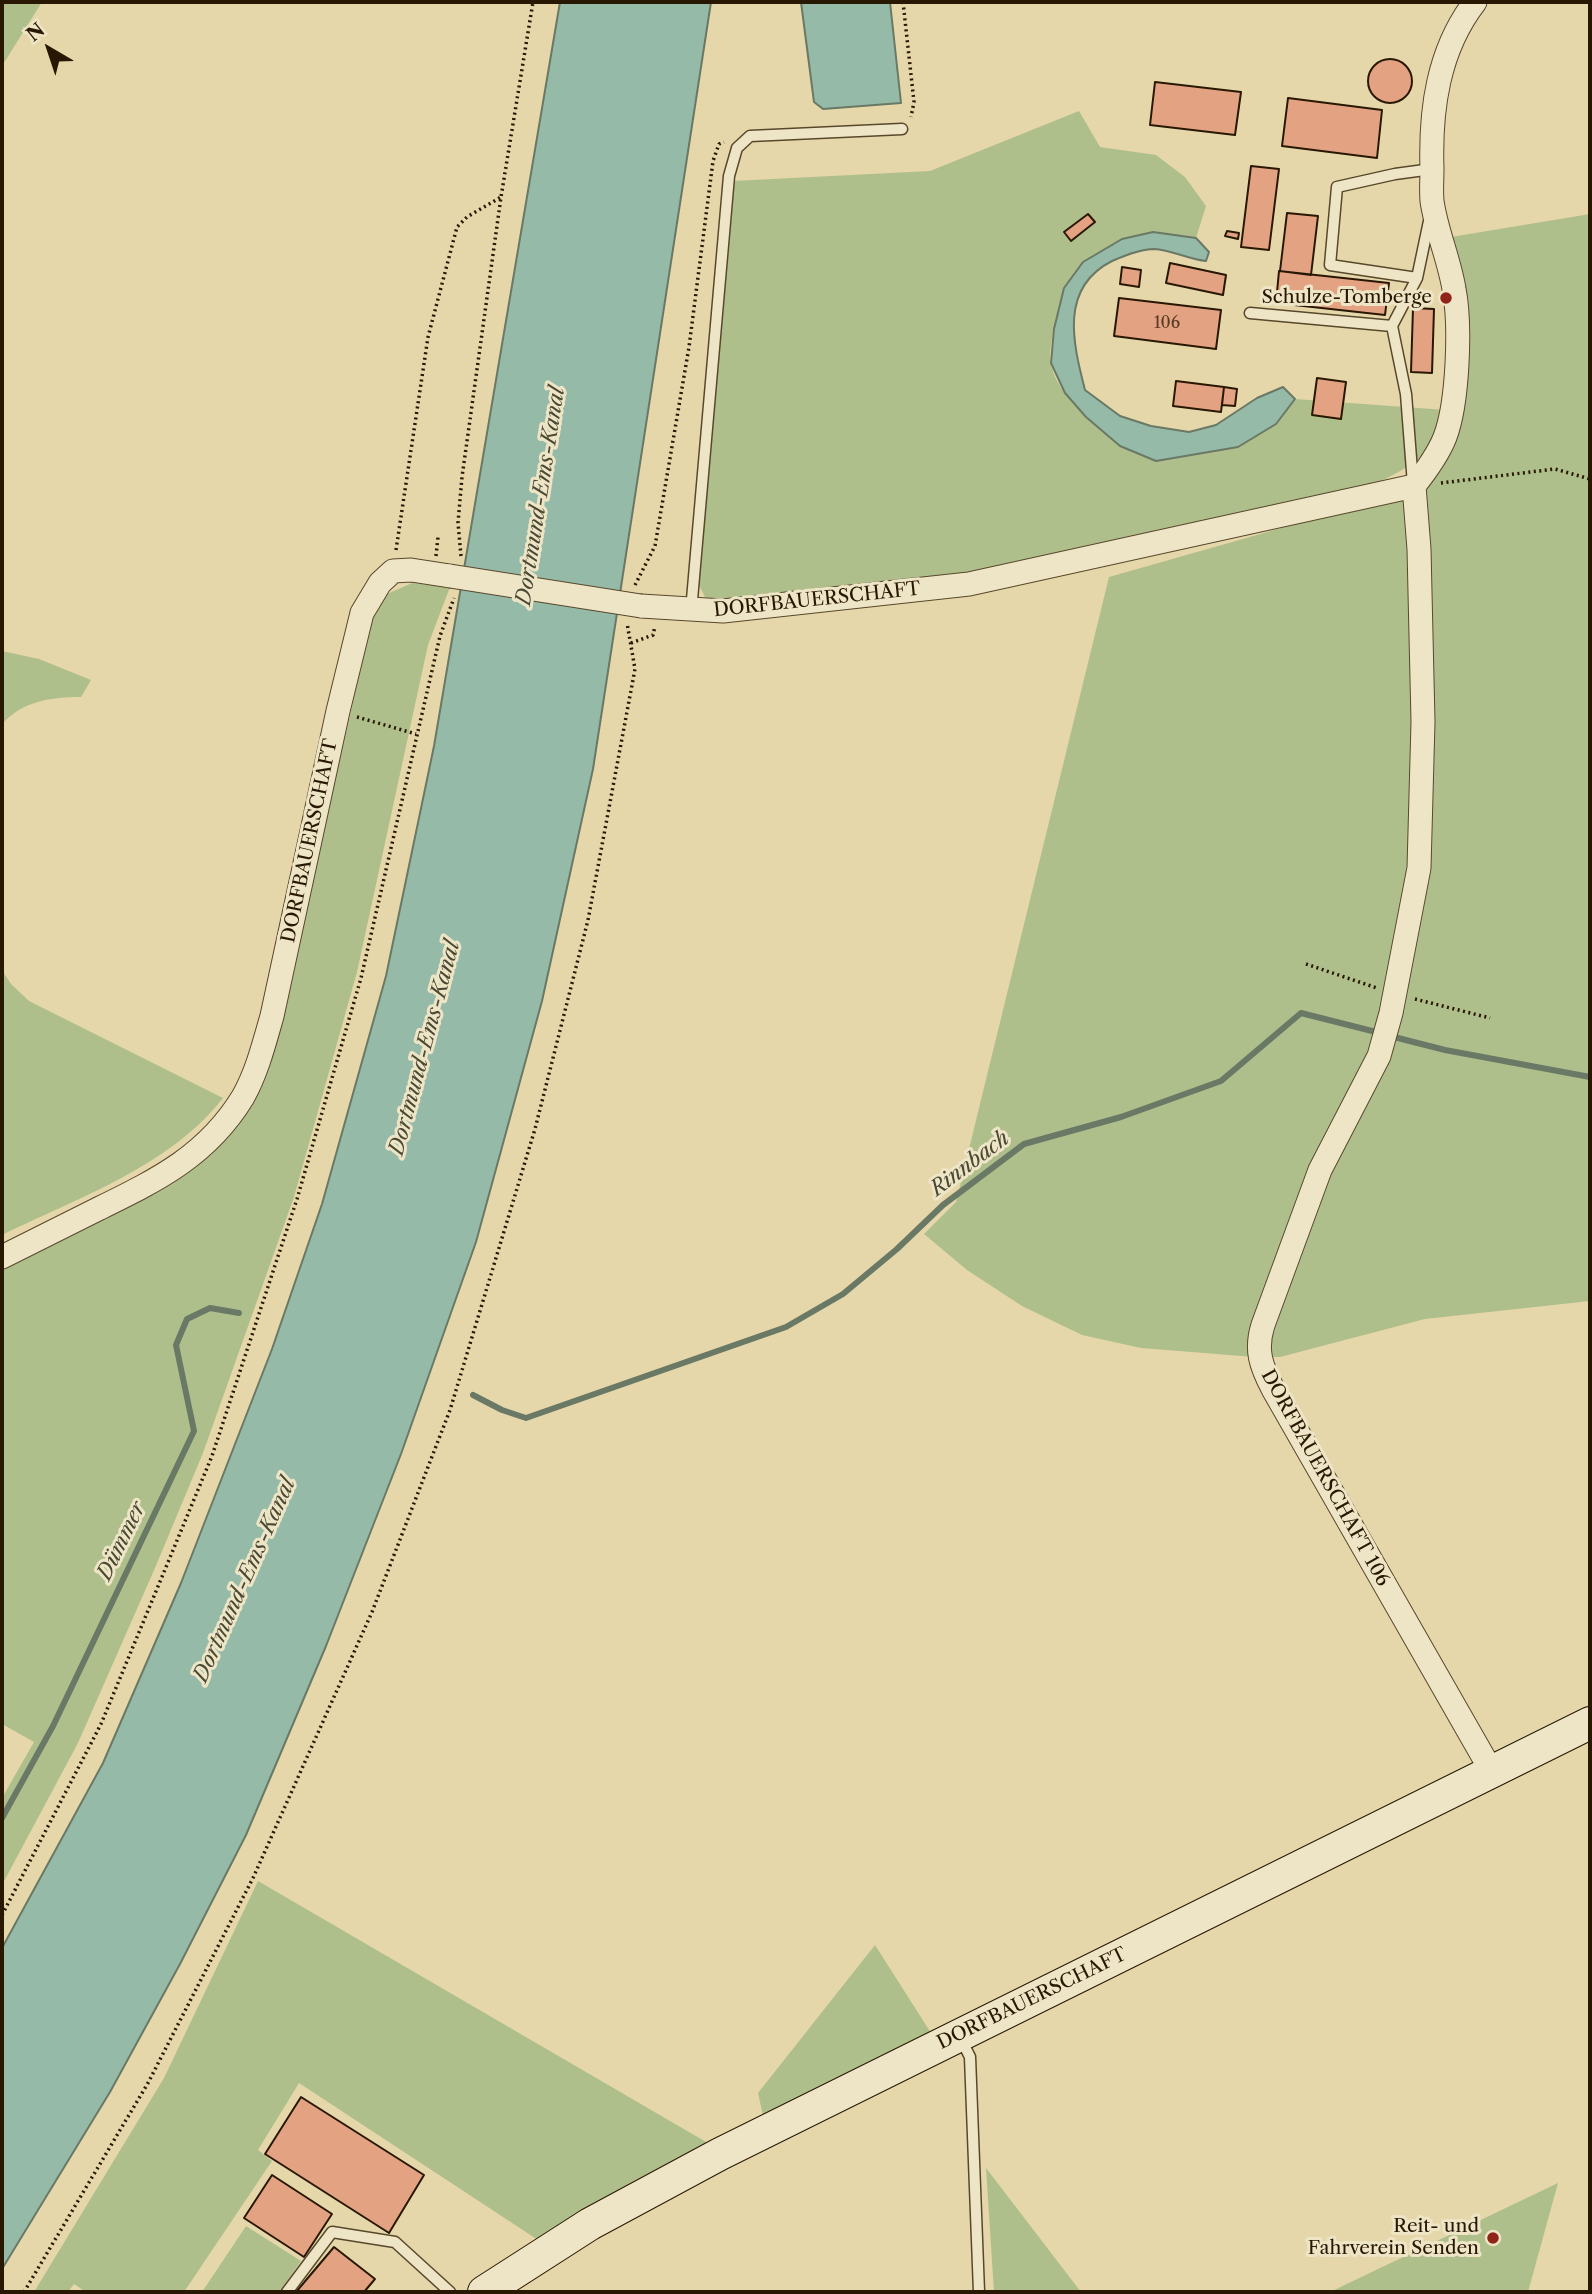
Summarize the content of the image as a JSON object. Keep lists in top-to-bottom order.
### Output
{
  "streets": {
    "street": ["DORFBAUERSCHAFT", "DORFBAUERSCHAFT 106"]
  },
  "crossings": [
    ["DORFBAUERSCHAFT", "DORFBAUERSCHAFT 106"]
  ],
  "water": ["Dortmund-Ems-Kanal", "Rinnbach", "Dümmer"],
  "places": ["Schulze-Tomberge", "Reit- und Fahrverein Senden"],
  "house_numbers": ["106"],
  "north": "top left"
}
